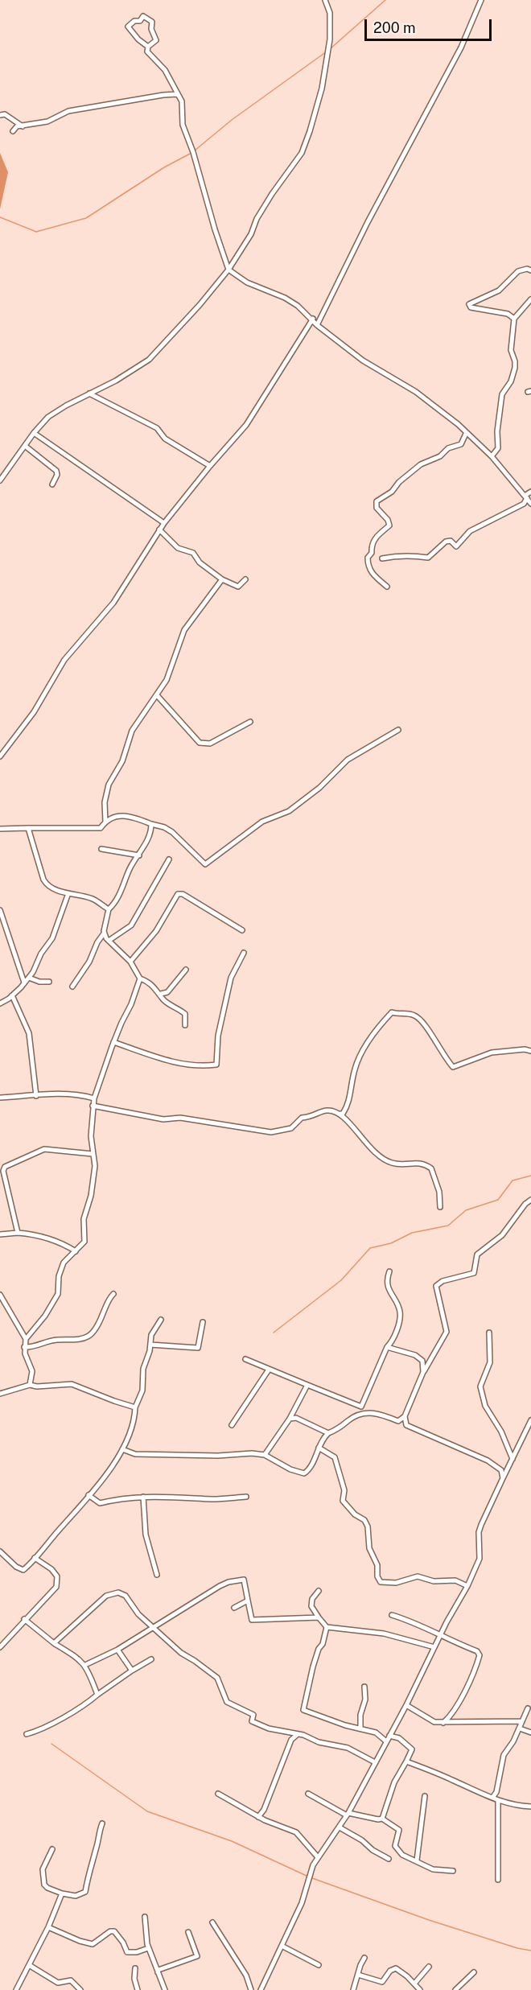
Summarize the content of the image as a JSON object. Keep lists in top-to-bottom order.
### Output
{
  "scale_bar": "200 m"
}
